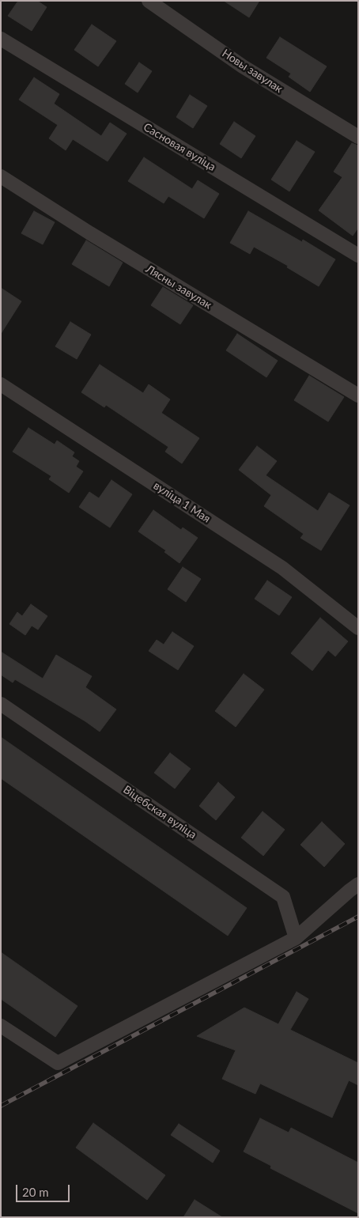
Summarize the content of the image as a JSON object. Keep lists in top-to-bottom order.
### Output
{
  "streets": {
    "street": [
      "Новы завулак",
      "Сасновая вуліца",
      "Лясны завулак",
      "вуліца 1 Мая",
      "Віцебская вуліца"
    ]
  },
  "scale_bar": "20 m"
}
